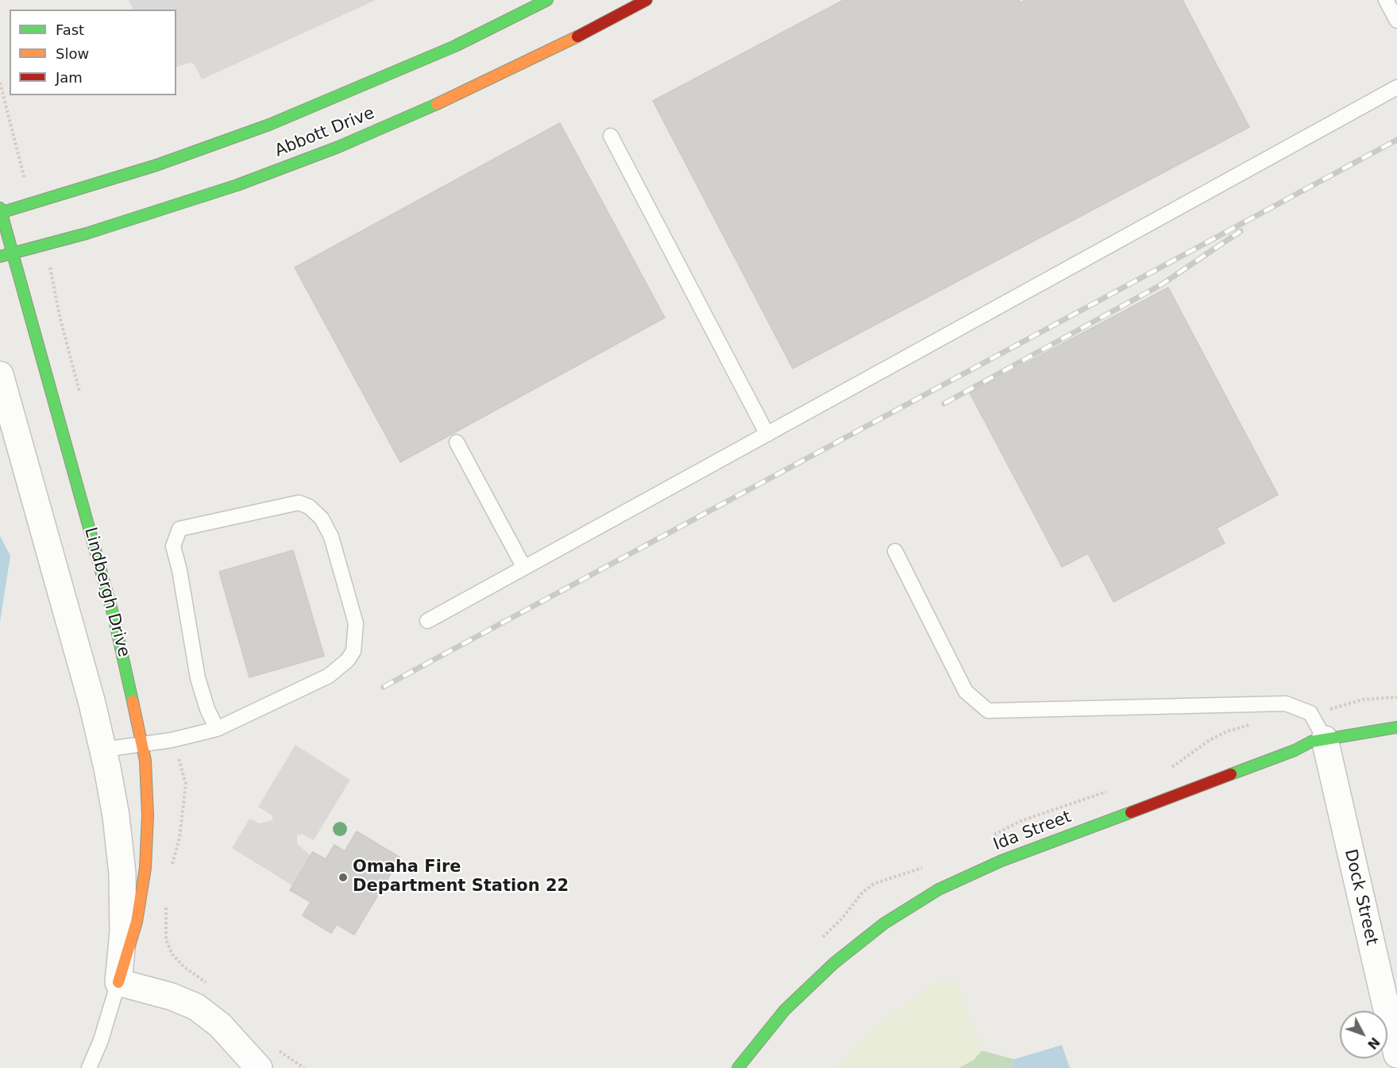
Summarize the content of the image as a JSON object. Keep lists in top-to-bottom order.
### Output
{
  "streets": {
    "street": [
      "Abbott Drive",
      "Lindbergh Drive",
      "Ida Street",
      "Dock Street"
    ]
  },
  "crossings": [
    ["Abbott Drive", "Lindbergh Drive"],
    ["Ida Street", "Dock Street"]
  ],
  "places": ["Omaha Fire Department Station 22"],
  "legend": ["Fast", "Slow", "Jam"],
  "north": "bottom right"
}
